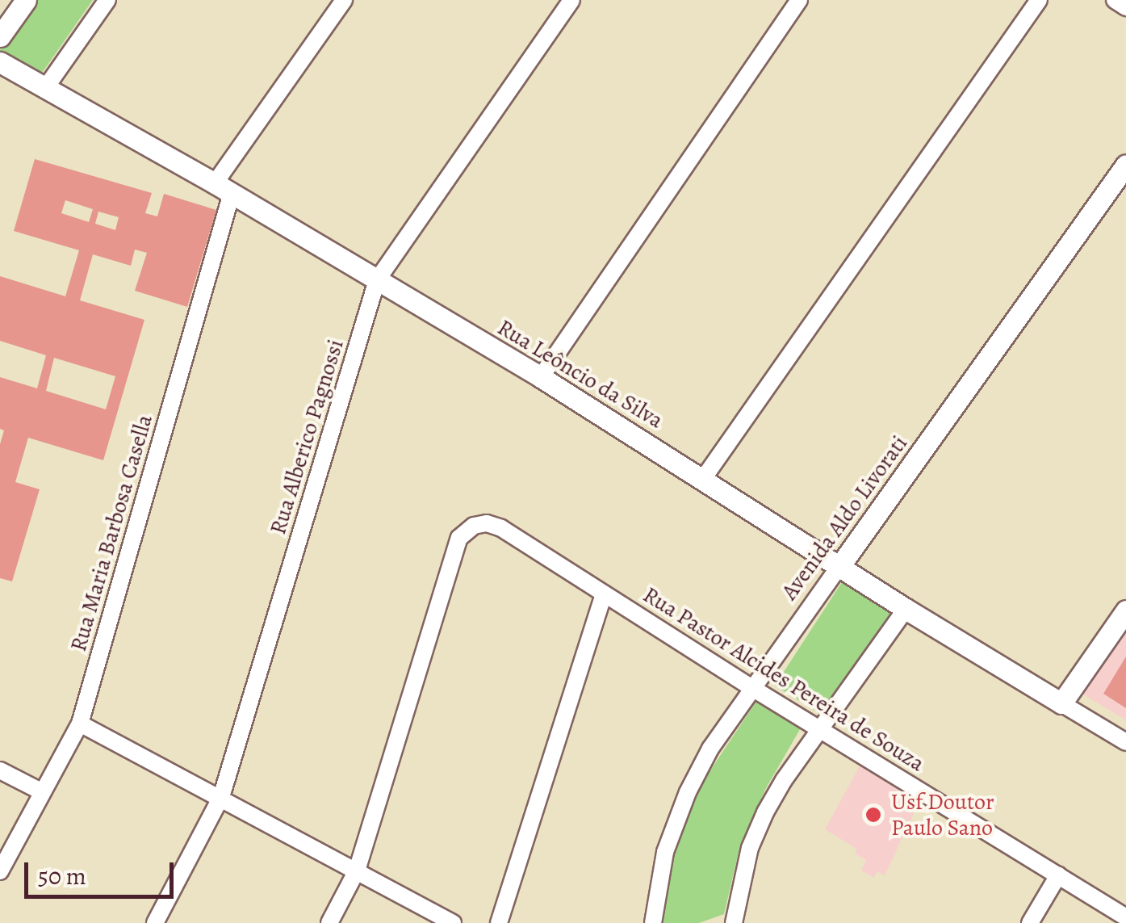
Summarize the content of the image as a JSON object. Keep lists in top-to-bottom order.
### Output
{
  "streets": {
    "street": [
      "Rua Leôncio da Silva",
      "Rua Alberico Pagnossi",
      "Avenida Aldo Livorati",
      "Rua Maria Barbosa Casella",
      "Rua Pastor Alcides Pereira de Souza"
    ]
  },
  "crossings": [
    ["Rua Leôncio da Silva", "Rua Alberico Pagnossi"],
    ["Rua Leôncio da Silva", "Avenida Aldo Livorati"],
    ["Rua Leôncio da Silva", "Rua Maria Barbosa Casella"],
    ["Avenida Aldo Livorati", "Rua Pastor Alcides Pereira de Souza"]
  ],
  "places": ["Usf Doutor Paulo Sano"],
  "scale_bar": "50 m"
}
